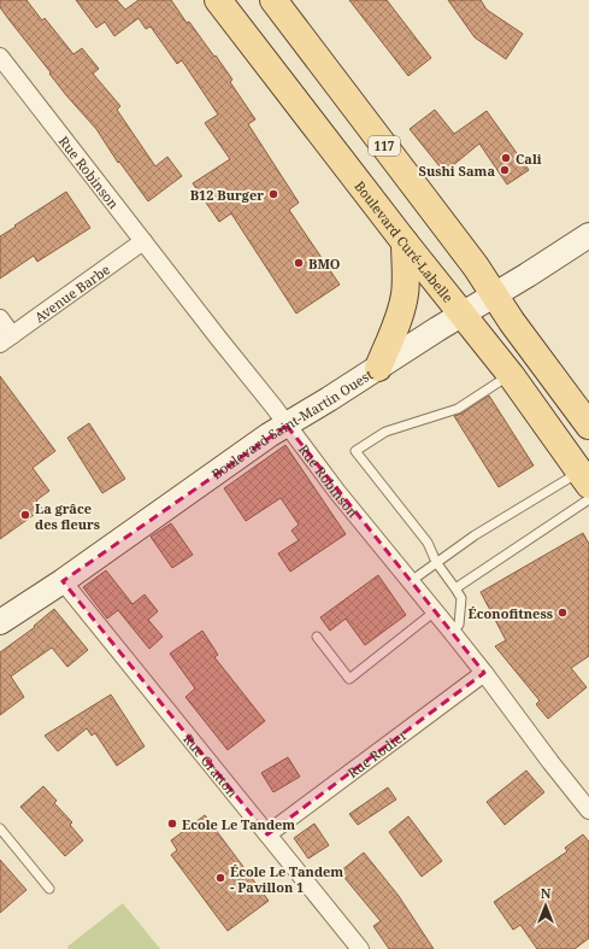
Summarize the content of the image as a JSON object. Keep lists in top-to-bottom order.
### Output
{
  "streets": {
    "main road": ["117", "Boulevard Curé-Labelle", "Boulevard Saint-Martin Ouest"],
    "street": [
      "Rue Robinson",
      "Avenue Barbe",
      "Rue Rodier",
      "Rue Gratton"
    ]
  },
  "crossings": [
    ["117", "Boulevard Saint-Martin Ouest"],
    ["Rue Robinson", "Avenue Barbe"],
    ["Rue Robinson", "Boulevard Saint-Martin Ouest"],
    ["Rue Robinson", "Rue Rodier"],
    ["Boulevard Curé-Labelle", "Boulevard Saint-Martin Ouest"],
    ["Boulevard Saint-Martin Ouest", "Rue Gratton"],
    ["Rue Rodier", "Rue Gratton"]
  ],
  "places": [
    "Cali",
    "Sushi Sama",
    "B12 Burger",
    "BMO",
    "La grâce des fleurs",
    "Éconofitness",
    "Ecole Le Tandem",
    "École Le Tandem - Pavillon 1"
  ],
  "north": "top"
}
